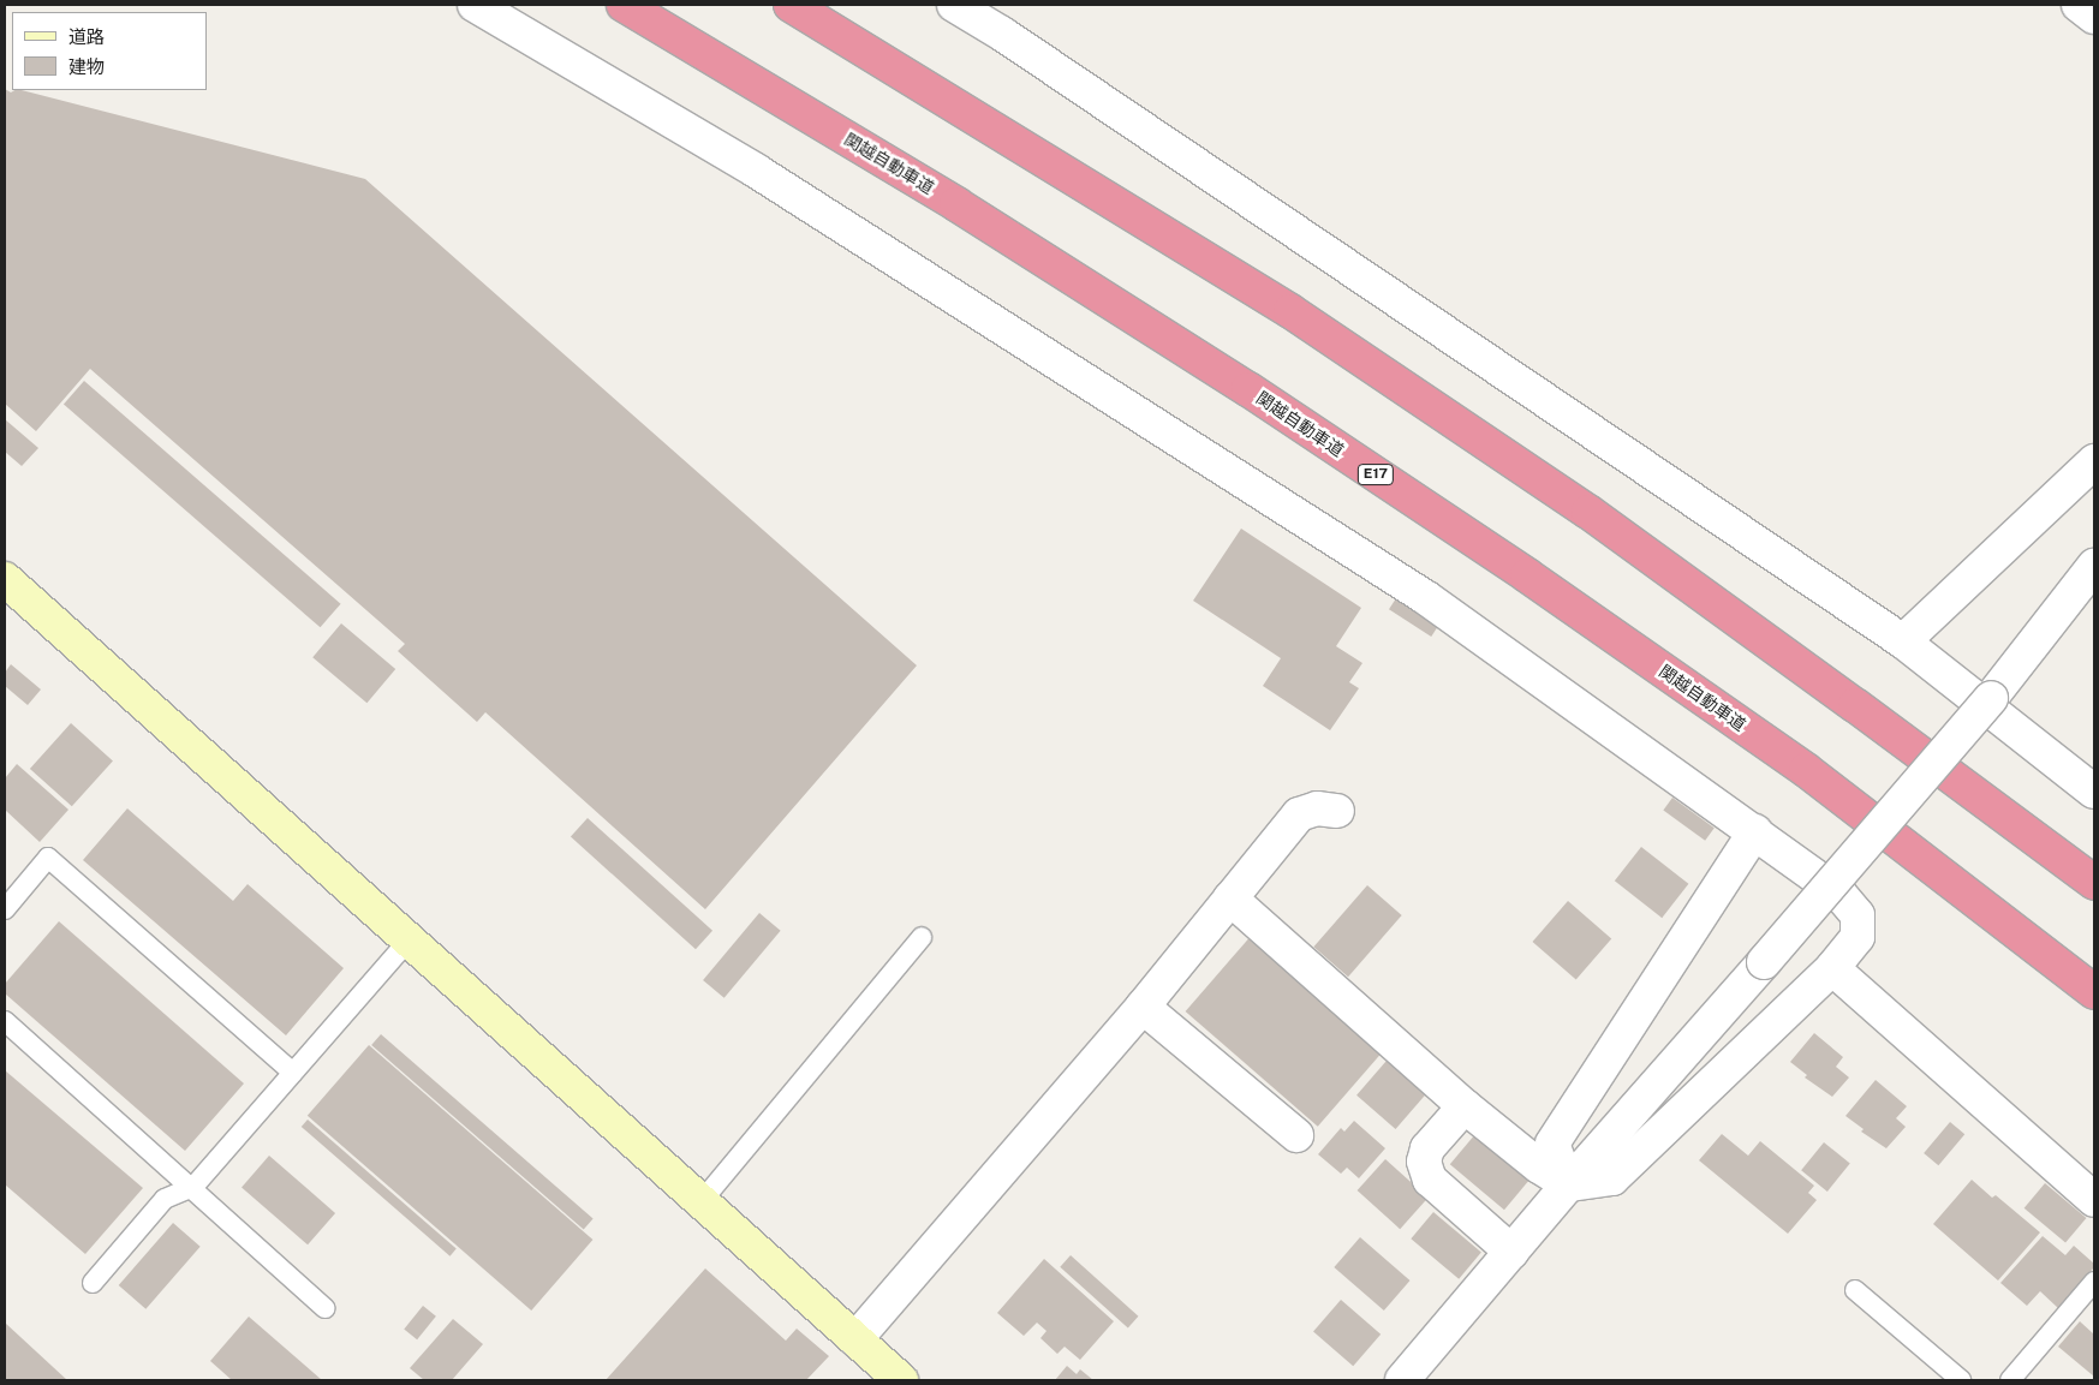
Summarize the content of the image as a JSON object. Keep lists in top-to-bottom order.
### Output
{
  "streets": {
    "highway": ["関越自動車道", "E17"]
  },
  "legend": ["道路", "建物"]
}
